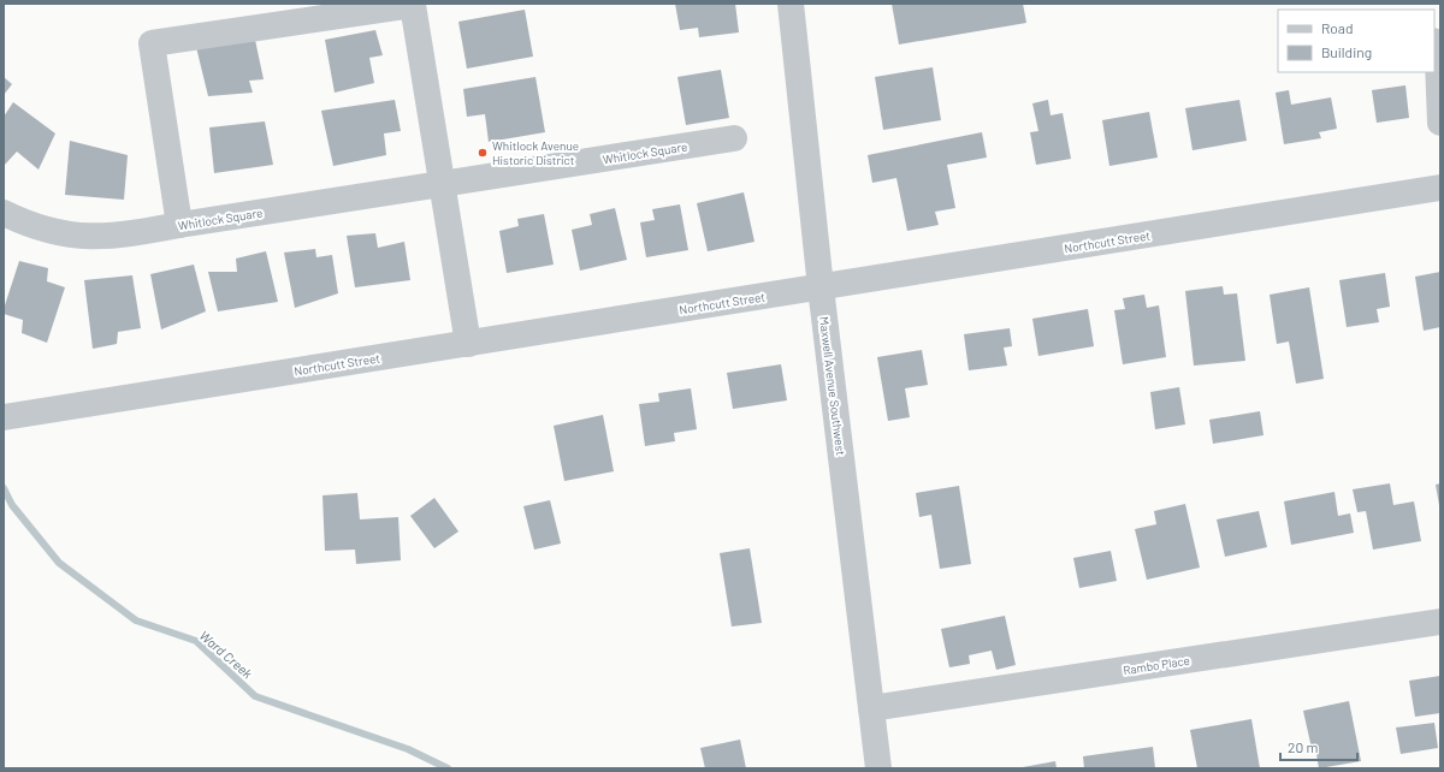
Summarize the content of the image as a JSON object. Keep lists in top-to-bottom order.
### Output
{
  "streets": {
    "street": [
      "Whitlock Square",
      "Northcutt Street",
      "Maxwell Avenue Southwest",
      "Rambo Place"
    ]
  },
  "crossings": [
    ["Northcutt Street", "Maxwell Avenue Southwest"],
    ["Maxwell Avenue Southwest", "Rambo Place"]
  ],
  "water": ["Ward Creek"],
  "places": ["Whitlock Avenue Historic District"],
  "legend": ["Road", "Building"],
  "scale_bar": "20 m"
}
